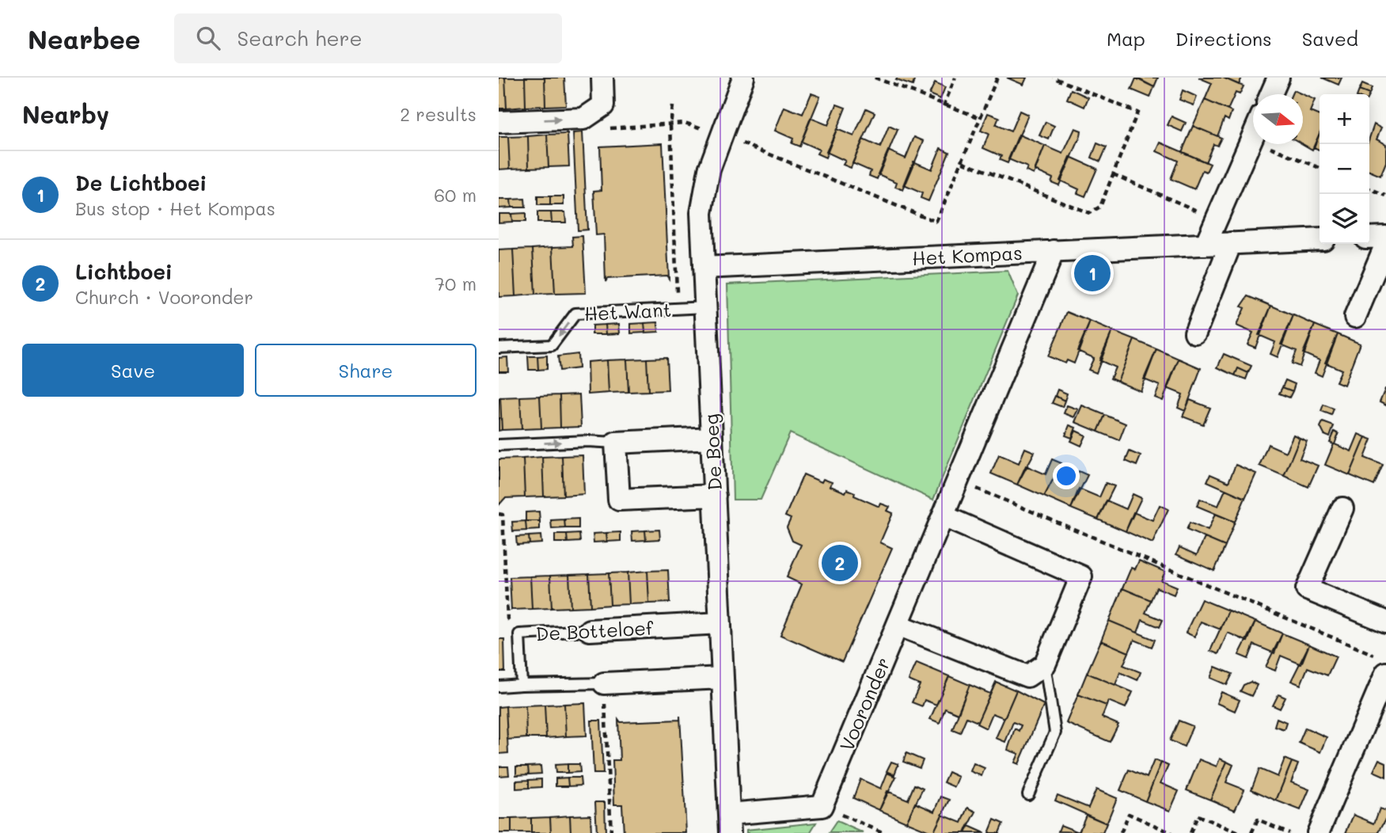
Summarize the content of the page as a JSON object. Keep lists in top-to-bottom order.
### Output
{
  "streets": {
    "street": [
      "Het Kompas",
      "De Boeg",
      "De Botteloef",
      "Vooronder"
    ],
    "lane": ["Het Want"]
  },
  "crossings": [
    ["Het Kompas", "De Boeg"],
    ["Het Kompas", "Vooronder"],
    ["Het Want", "De Boeg"],
    ["De Boeg", "De Botteloef"]
  ],
  "one_way": ["Het Want"],
  "north": "right",
  "page": {
    "header": "Nearbee",
    "search": "Search here",
    "nav": ["Map", "Directions", "Saved"],
    "heading": ["Nearby", "2 results"],
    "map_buttons": ["+", "−"],
    "list": [
      {
        "mark": "1",
        "name": "De Lichtboei",
        "note": "Bus stop · Het Kompas",
        "value": "60 m"
      },
      {
        "mark": "2",
        "name": "Lichtboei",
        "note": "Church · Vooronder",
        "value": "70 m"
      }
    ],
    "pins": ["1", "2"],
    "buttons": ["Save", "Share"]
  }
}
